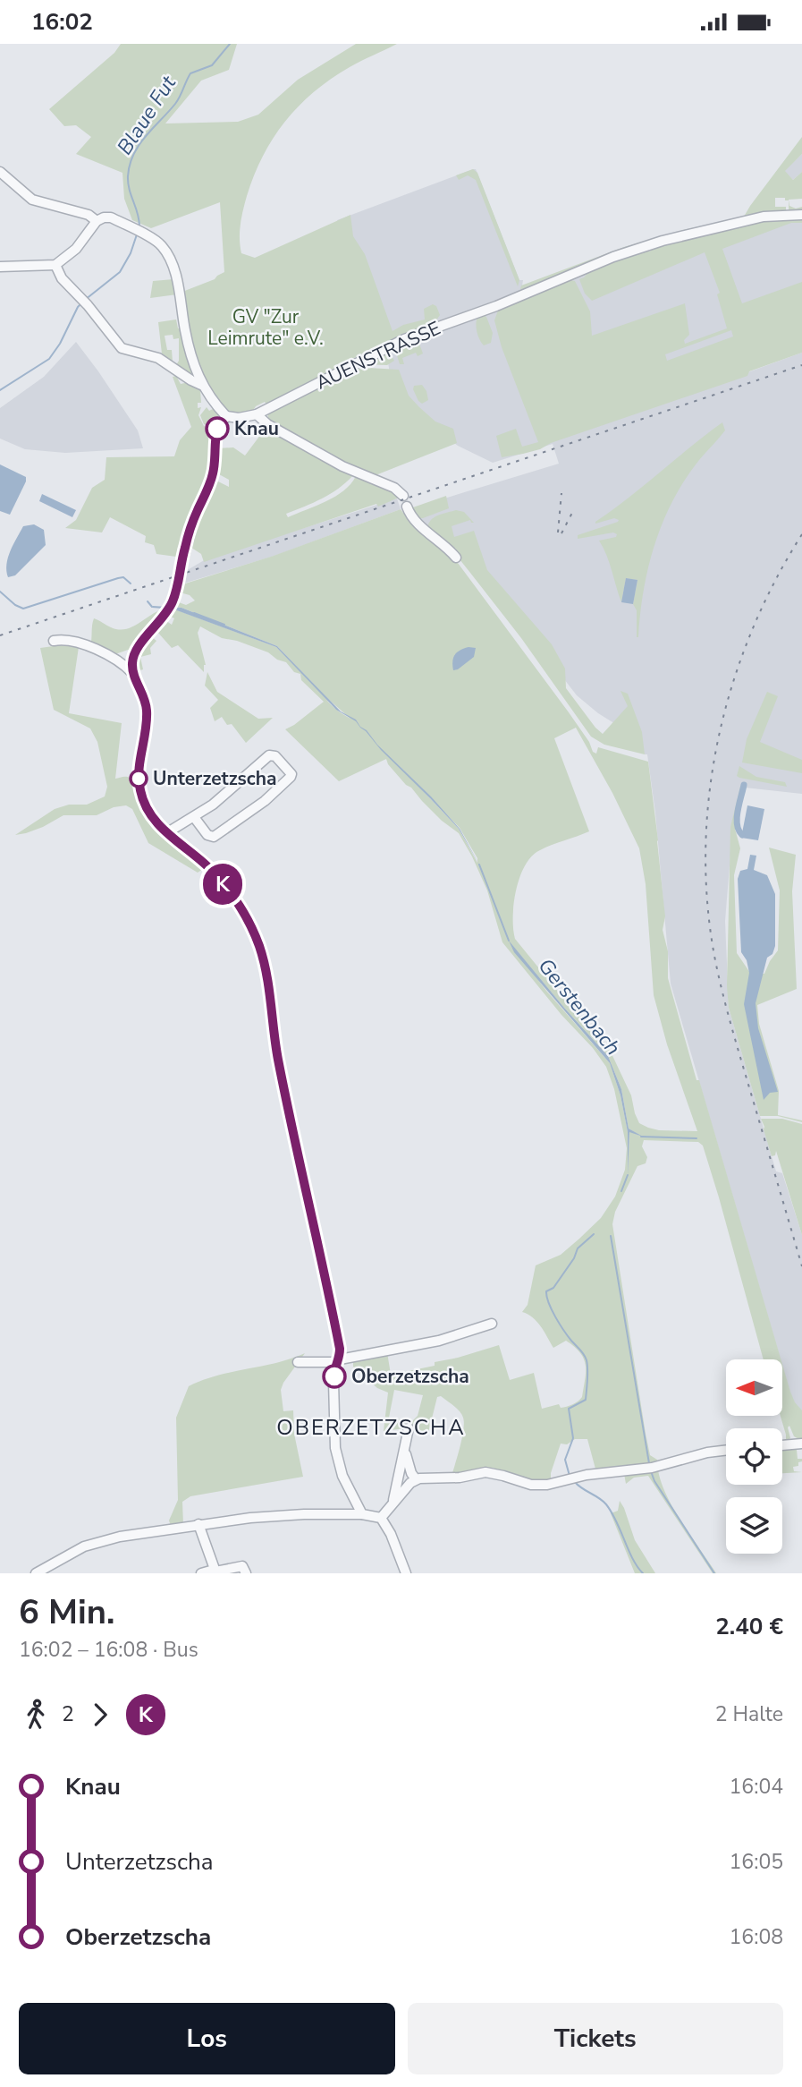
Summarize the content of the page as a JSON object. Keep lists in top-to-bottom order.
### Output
{
  "streets": {
    "street": ["AUENSTRASSE"]
  },
  "districts": ["OBERZETZSCHA"],
  "water": ["Blaue Fut", "Gerstenbach"],
  "parks": ["GV \"Zur Leimrute\" e.V."],
  "places": ["Knau", "Unterzetzscha", "Oberzetzscha"],
  "lines": ["bus line K"],
  "north": "left",
  "page": {
    "status": "16:02",
    "on_map": "K",
    "heading": ["6 Min.", "16:02 – 16:08 · Bus", "2.40 €"],
    "legs": ["2", "K", "2 Halte"],
    "list": [
      {
        "name": "Knau",
        "value": "16:04"
      },
      {
        "name": "Unterzetzscha",
        "value": "16:05"
      },
      {
        "name": "Oberzetzscha",
        "value": "16:08"
      }
    ],
    "buttons": ["Los", "Tickets"]
  }
}
